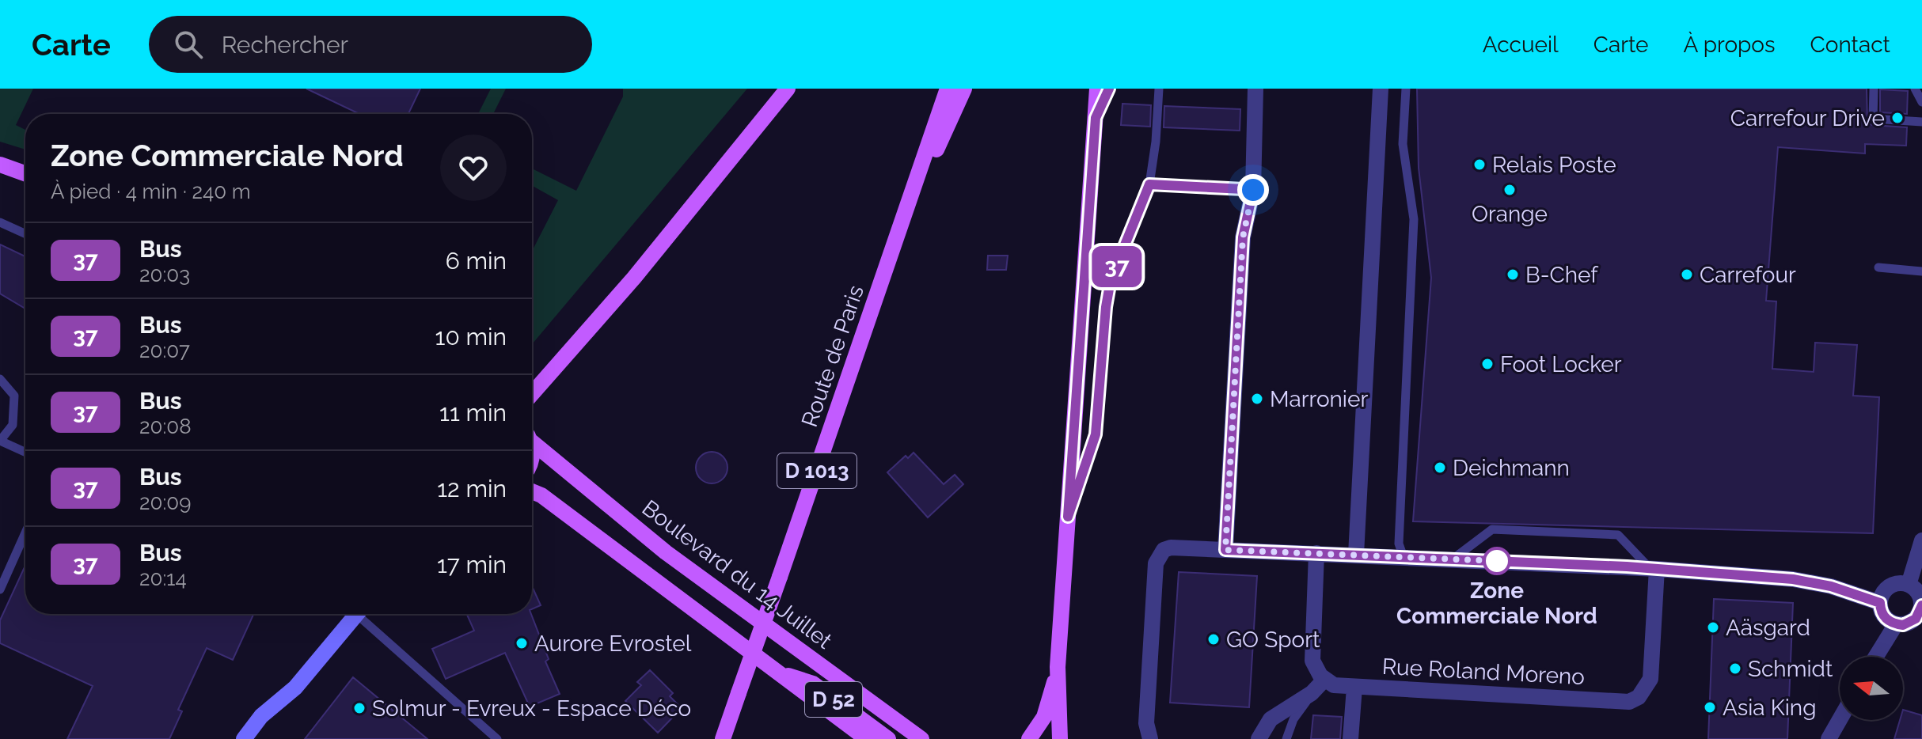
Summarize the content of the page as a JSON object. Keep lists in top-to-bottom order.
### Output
{
  "streets": {
    "main road": [
      "Route de Paris",
      "D 1013",
      "Boulevard du 14 Juillet",
      "D 52"
    ],
    "street": ["Rue Roland Moreno"]
  },
  "places": [
    "Carrefour Drive",
    "Relais Poste",
    "Orange",
    "B-Chef",
    "Carrefour",
    "Foot Locker",
    "Marronier",
    "Deichmann",
    "Zone Commerciale Nord",
    "Aäsgard",
    "GO Sport",
    "Aurore Evrostel",
    "Schmidt",
    "Asia King",
    "Solmur - Evreux - Espace Déco"
  ],
  "lines": ["bus line 37"],
  "north": "left",
  "page": {
    "header": "Carte",
    "search": "Rechercher",
    "nav": [
      "Accueil",
      "Carte",
      "À propos",
      "Contact"
    ],
    "on_map": "37",
    "heading": ["Zone Commerciale Nord", "À pied · 4 min · 240 m"],
    "list": [
      {
        "mark": "37",
        "name": "Bus",
        "note": "20:03",
        "value": "6 min"
      },
      {
        "mark": "37",
        "name": "Bus",
        "note": "20:07",
        "value": "10 min"
      },
      {
        "mark": "37",
        "name": "Bus",
        "note": "20:08",
        "value": "11 min"
      },
      {
        "mark": "37",
        "name": "Bus",
        "note": "20:09",
        "value": "12 min"
      },
      {
        "mark": "37",
        "name": "Bus",
        "note": "20:14",
        "value": "17 min"
      }
    ]
  }
}
